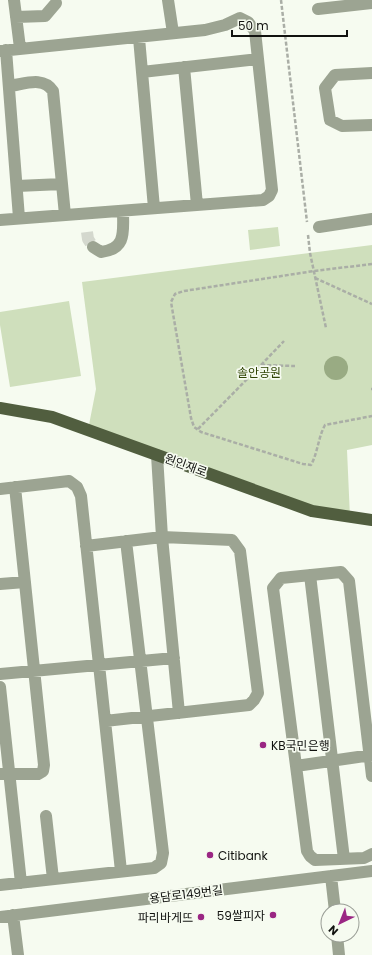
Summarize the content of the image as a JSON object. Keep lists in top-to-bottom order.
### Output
{
  "streets": {
    "main road": ["원인재로"],
    "street": ["용담로149번길"]
  },
  "parks": ["솔안공원"],
  "places": [
    "KB국민은행",
    "Citibank",
    "59쌀피자",
    "파리바게뜨"
  ],
  "scale_bar": "50 m",
  "north": "bottom left"
}
